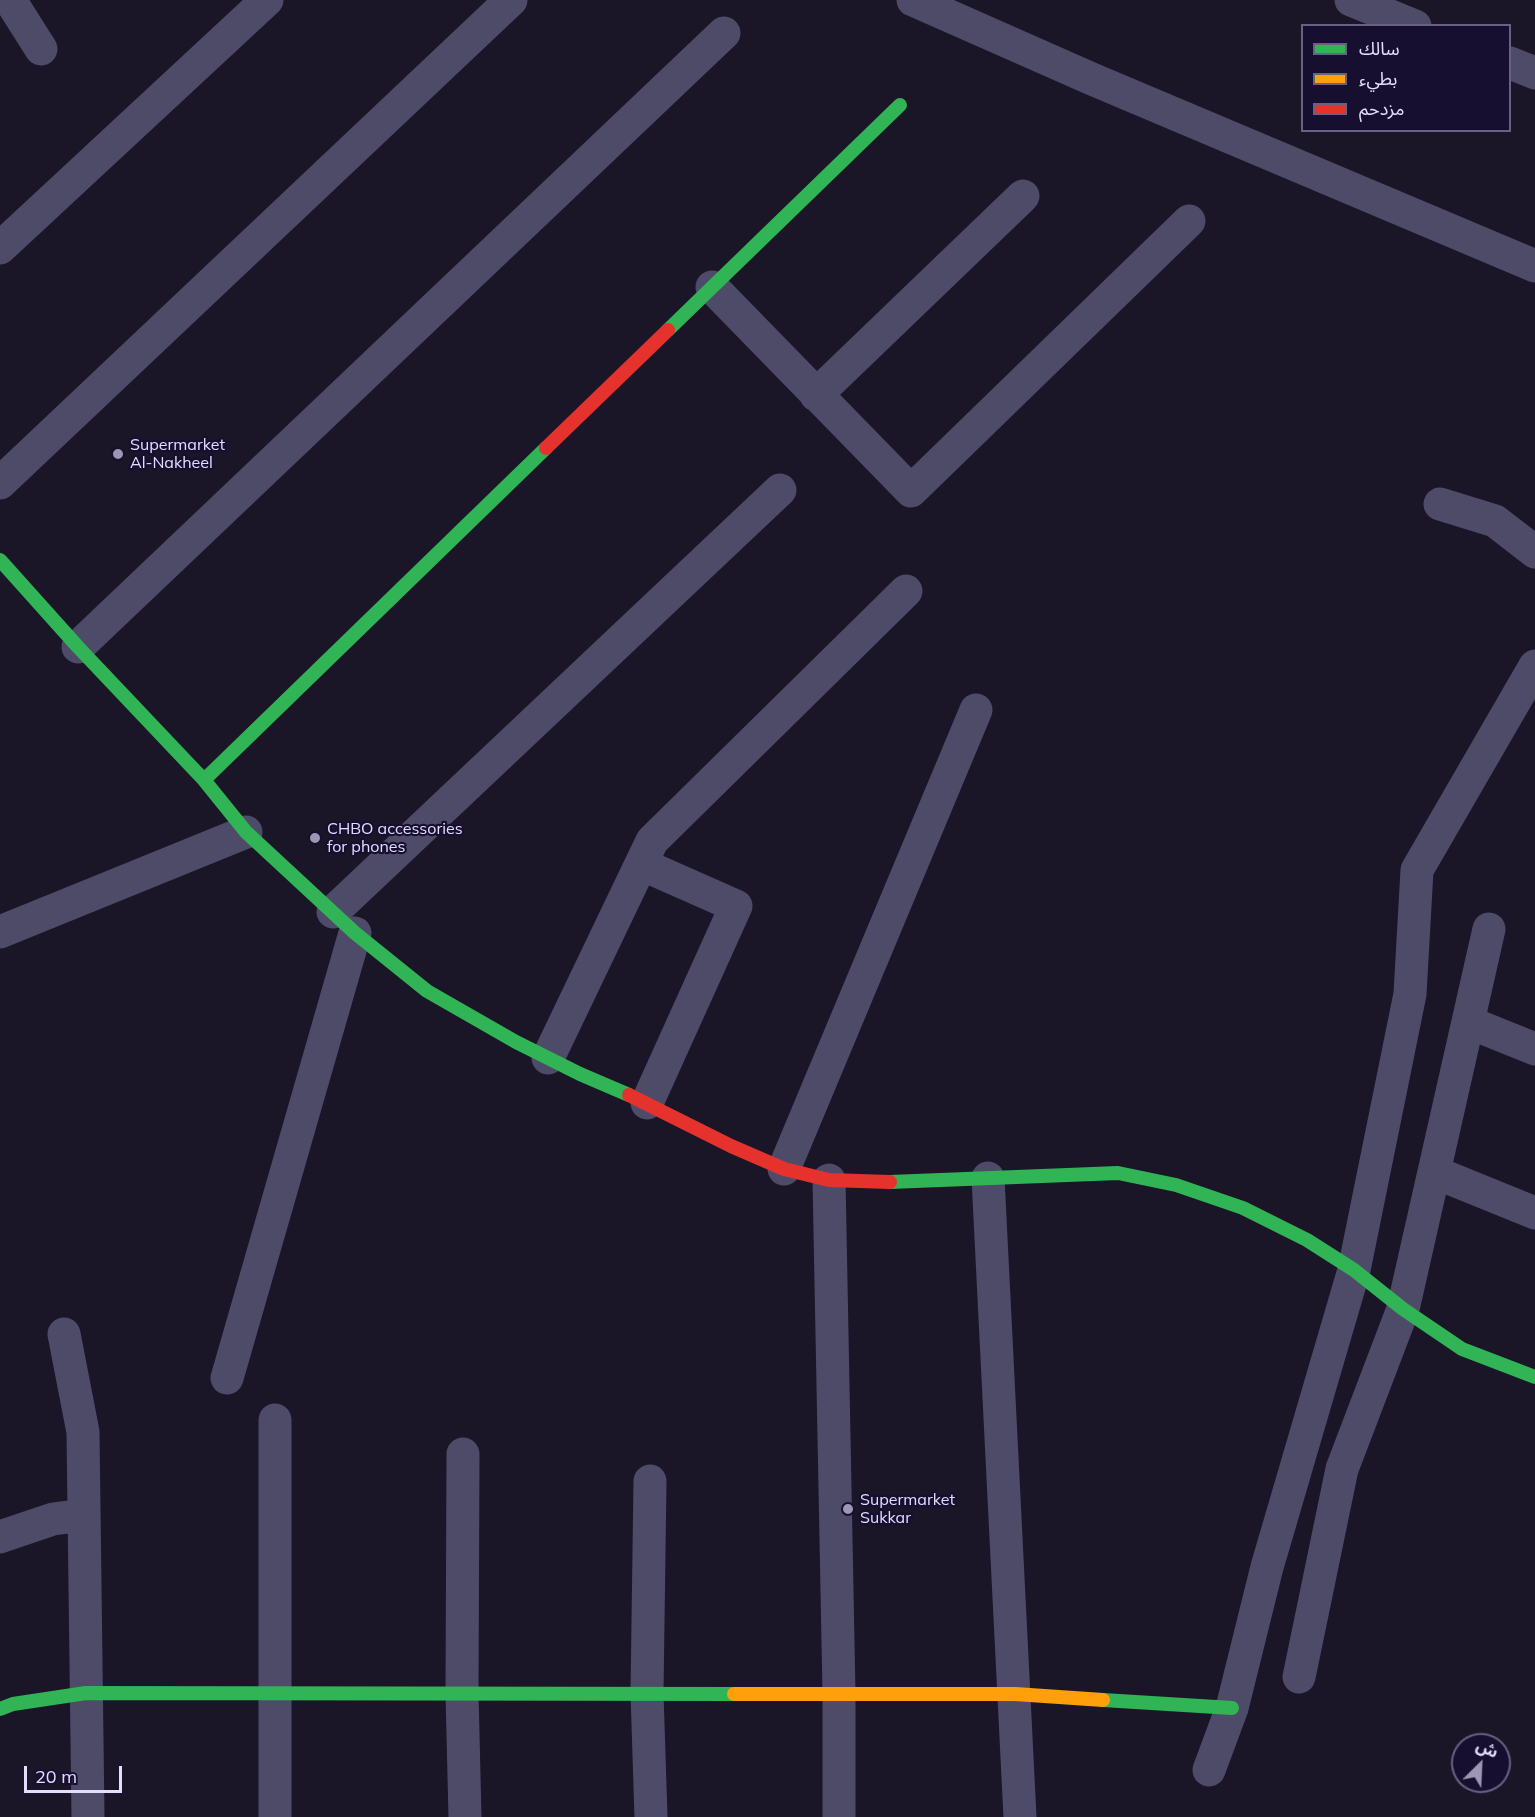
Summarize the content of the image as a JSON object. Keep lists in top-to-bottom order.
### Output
{
  "places": ["Supermarket Al-Nakheel", "CHBO accessories for phones", "Supermarket Sukkar"],
  "legend": ["سالك", "بطيء", "مزدحم"],
  "scale_bar": "20 m",
  "north": "top right"
}
